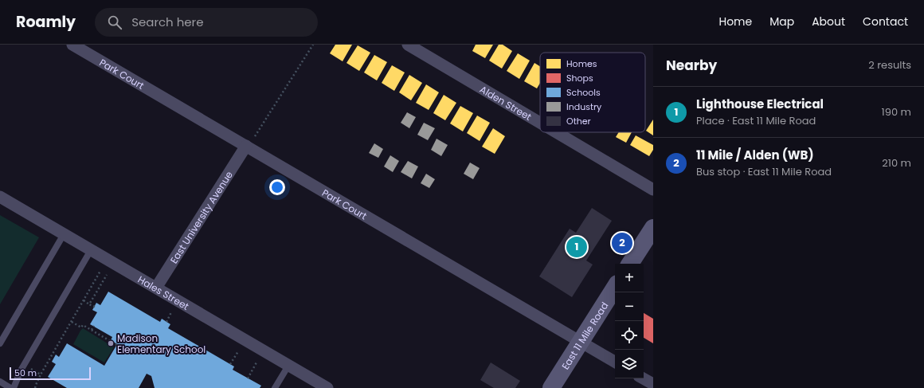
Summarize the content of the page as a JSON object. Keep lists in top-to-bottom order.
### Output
{
  "streets": {
    "main road": ["East 11 Mile Road"],
    "street": [
      "Park Court",
      "Alden Street",
      "East University Avenue",
      "Hales Street"
    ]
  },
  "crossings": [
    ["Park Court", "East University Avenue"],
    ["Park Court", "East 11 Mile Road"],
    ["East University Avenue", "Hales Street"]
  ],
  "places": ["Madison Elementary School"],
  "legend": [
    "Homes",
    "Shops",
    "Schools",
    "Industry",
    "Other"
  ],
  "scale_bar": "50 m",
  "page": {
    "header": "Roamly",
    "search": "Search here",
    "nav": [
      "Home",
      "Map",
      "About",
      "Contact"
    ],
    "heading": ["Nearby", "2 results"],
    "list": [
      {
        "mark": "1",
        "name": "Lighthouse Electrical",
        "note": "Place · East 11 Mile Road",
        "value": "190 m"
      },
      {
        "mark": "2",
        "name": "11 Mile / Alden (WB)",
        "note": "Bus stop · East 11 Mile Road",
        "value": "210 m"
      }
    ],
    "pins": ["2", "1"],
    "map_buttons": ["+", "−"],
    "scale": "50 m"
  }
}
